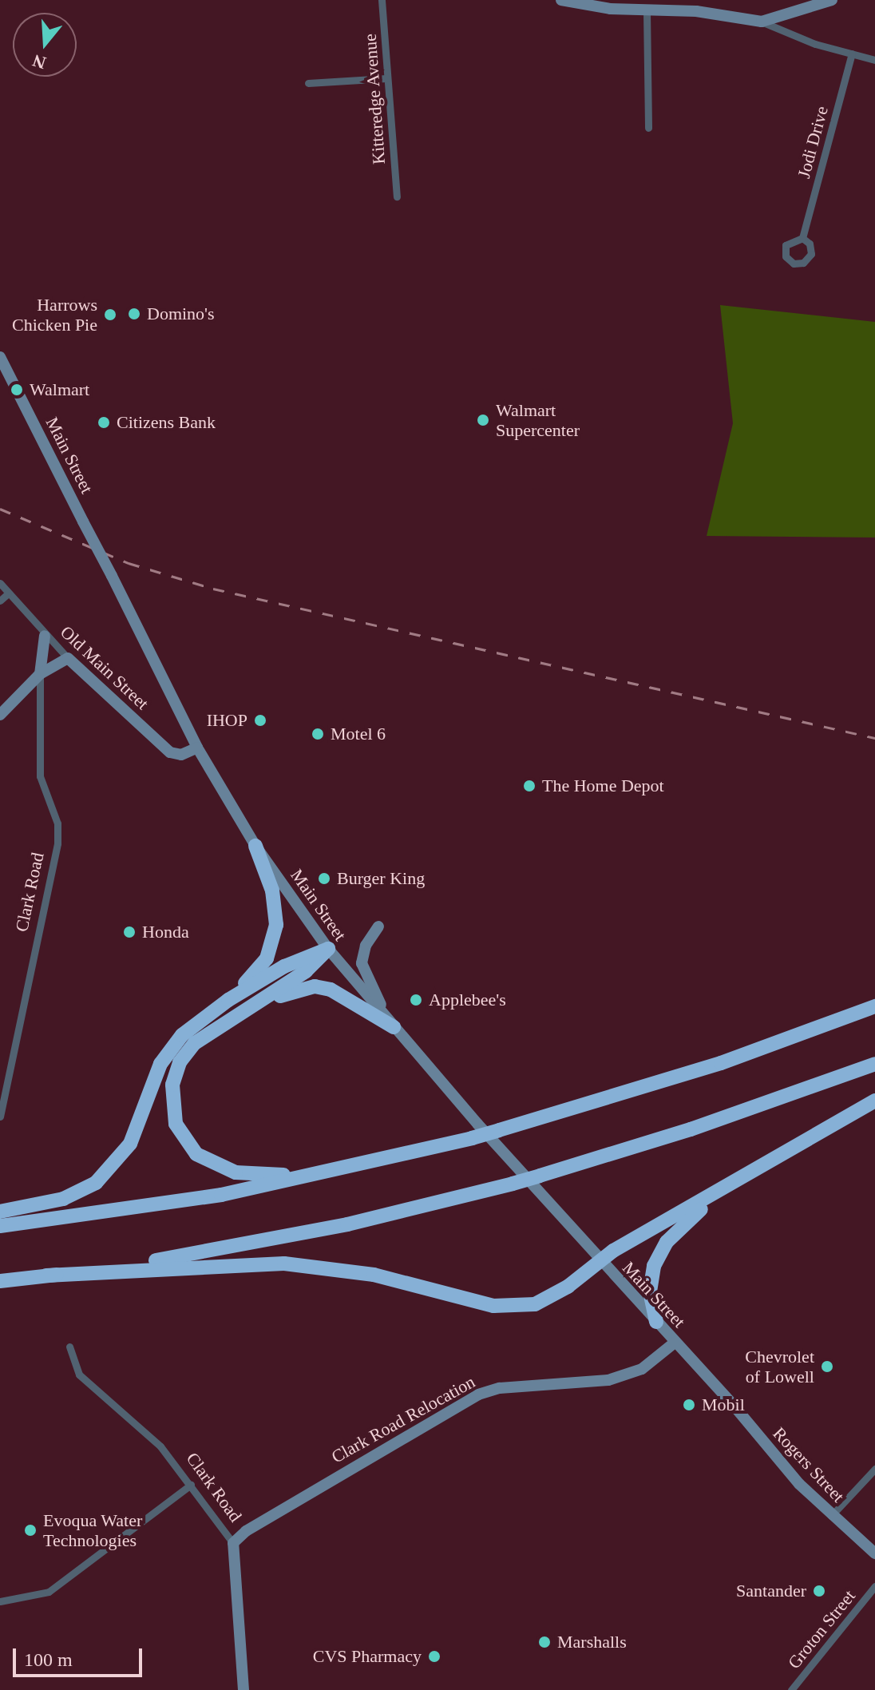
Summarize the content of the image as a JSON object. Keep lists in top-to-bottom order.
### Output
{
  "streets": {
    "main road": [
      "Main Street",
      "Old Main Street",
      "Clark Road",
      "Clark Road Relocation",
      "Rogers Street"
    ],
    "street": ["Kitteredge Avenue", "Jodi Drive", "Groton Street"]
  },
  "crossings": [
    ["Main Street", "Old Main Street"],
    ["Main Street", "Clark Road Relocation"],
    ["Main Street", "Rogers Street"],
    ["Clark Road", "Clark Road Relocation"]
  ],
  "places": [
    "Domino's",
    "Harrows Chicken Pie",
    "Walmart",
    "Walmart Supercenter",
    "Citizens Bank",
    "IHOP",
    "Motel 6",
    "The Home Depot",
    "Burger King",
    "Honda",
    "Applebee's",
    "Chevrolet of Lowell",
    "Mobil",
    "Evoqua Water Technologies",
    "Santander",
    "Marshalls",
    "CVS Pharmacy"
  ],
  "scale_bar": "100 m",
  "north": "bottom"
}
